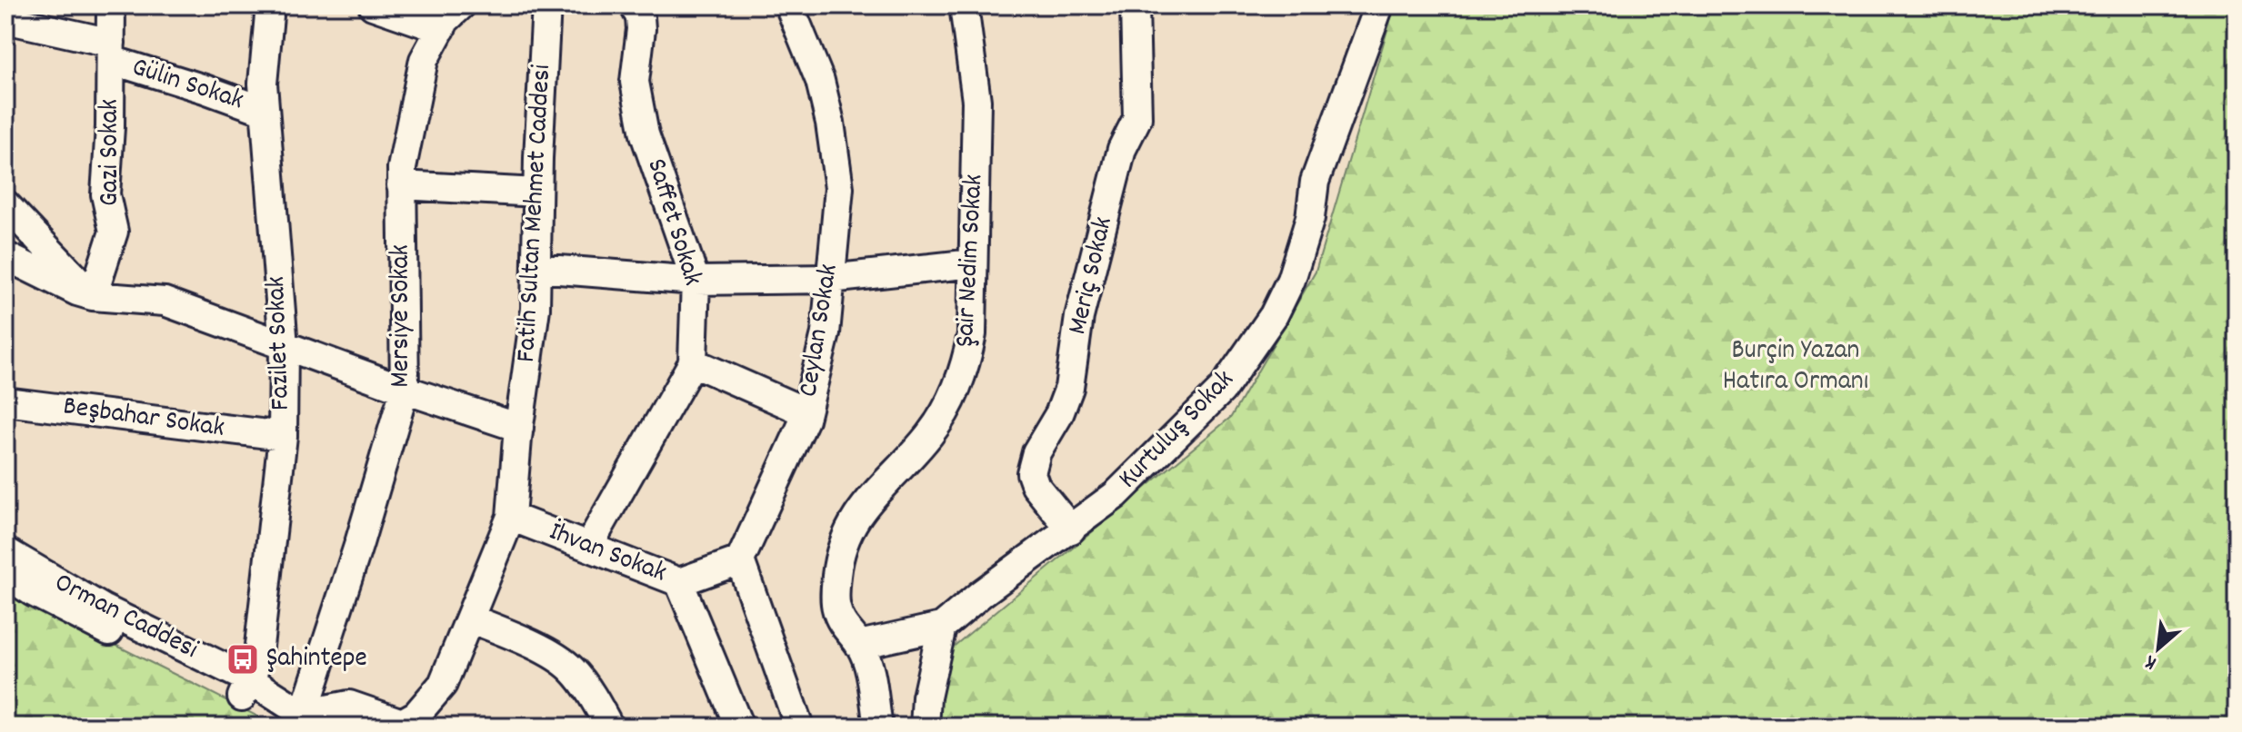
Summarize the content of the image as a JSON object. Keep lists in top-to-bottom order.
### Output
{
  "streets": {
    "street": [
      "Gülin Sokak",
      "Gazi Sokak",
      "Fatih Sultan Mehmet Caddesi",
      "Saffet Sokak",
      "Şair Nedim Sokak",
      "Meriç Sokak",
      "Mersiye Sokak",
      "Ceylan Sokak",
      "Fazilet Sokak",
      "Beşbahar Sokak",
      "Kurtuluş Sokak",
      "İhvan Sokak",
      "Orman Caddesi"
    ]
  },
  "crossings": [
    ["Gülin Sokak", "Gazi Sokak"],
    ["Gülin Sokak", "Fazilet Sokak"],
    ["Fatih Sultan Mehmet Caddesi", "Mersiye Sokak"],
    ["Fatih Sultan Mehmet Caddesi", "İhvan Sokak"],
    ["Fatih Sultan Mehmet Caddesi", "Orman Caddesi"],
    ["Saffet Sokak", "İhvan Sokak"],
    ["Şair Nedim Sokak", "Kurtuluş Sokak"],
    ["Meriç Sokak", "Kurtuluş Sokak"],
    ["Mersiye Sokak", "Orman Caddesi"],
    ["Fazilet Sokak", "Beşbahar Sokak"],
    ["Fazilet Sokak", "Orman Caddesi"]
  ],
  "parks": ["Burçin Yazan Hatıra Ormanı"],
  "places": {
    "bus stop": ["Şahintepe"]
  },
  "north": "bottom left"
}
